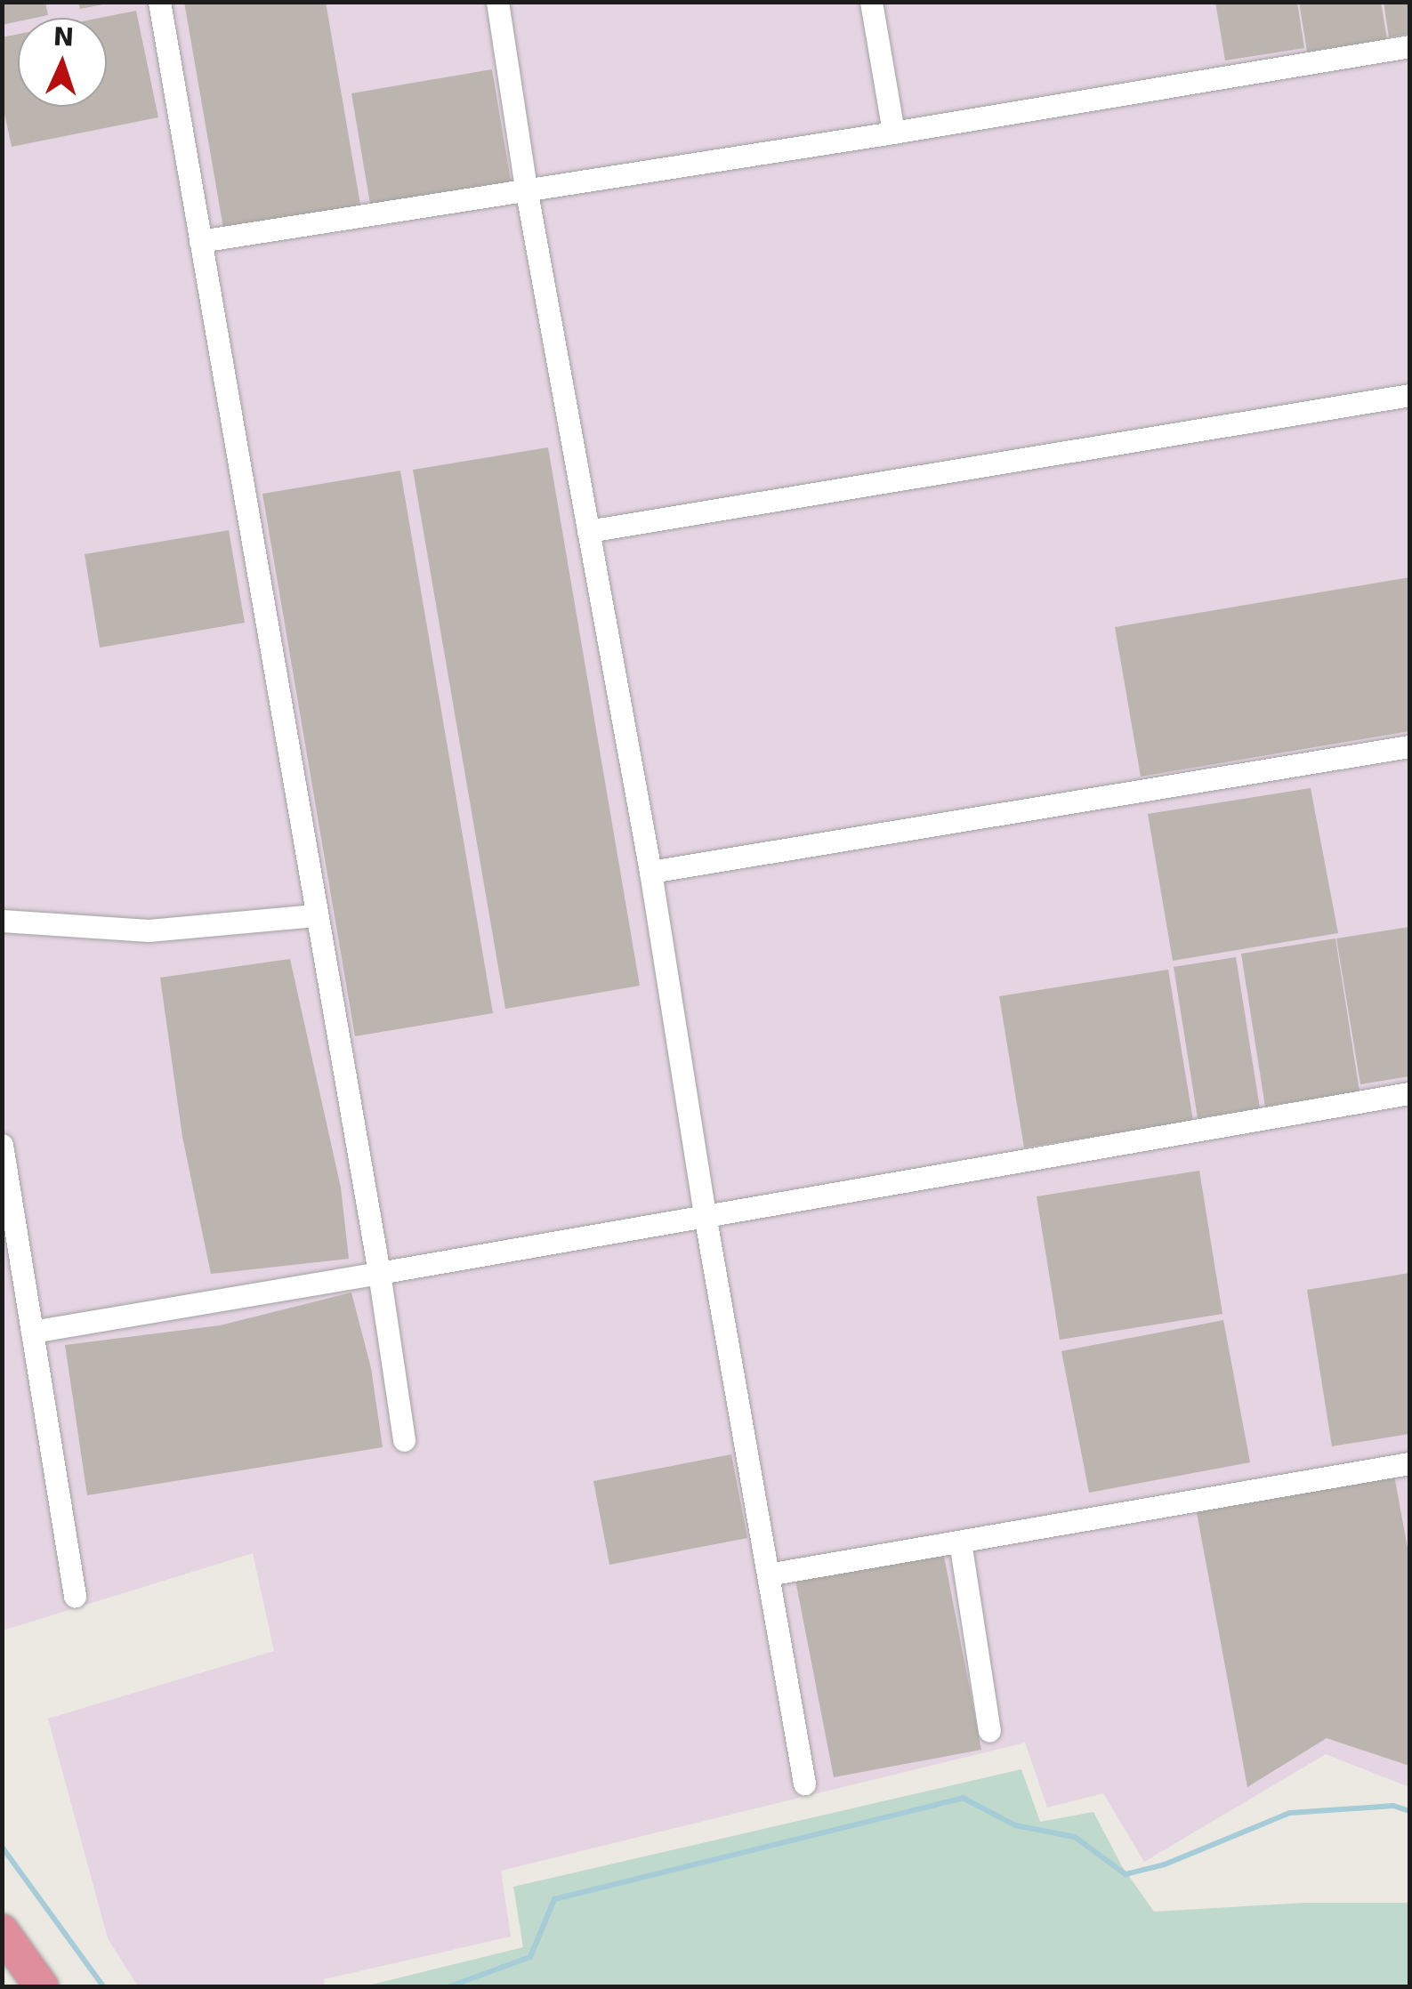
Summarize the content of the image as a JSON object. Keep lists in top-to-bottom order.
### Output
{
  "north": "top"
}
